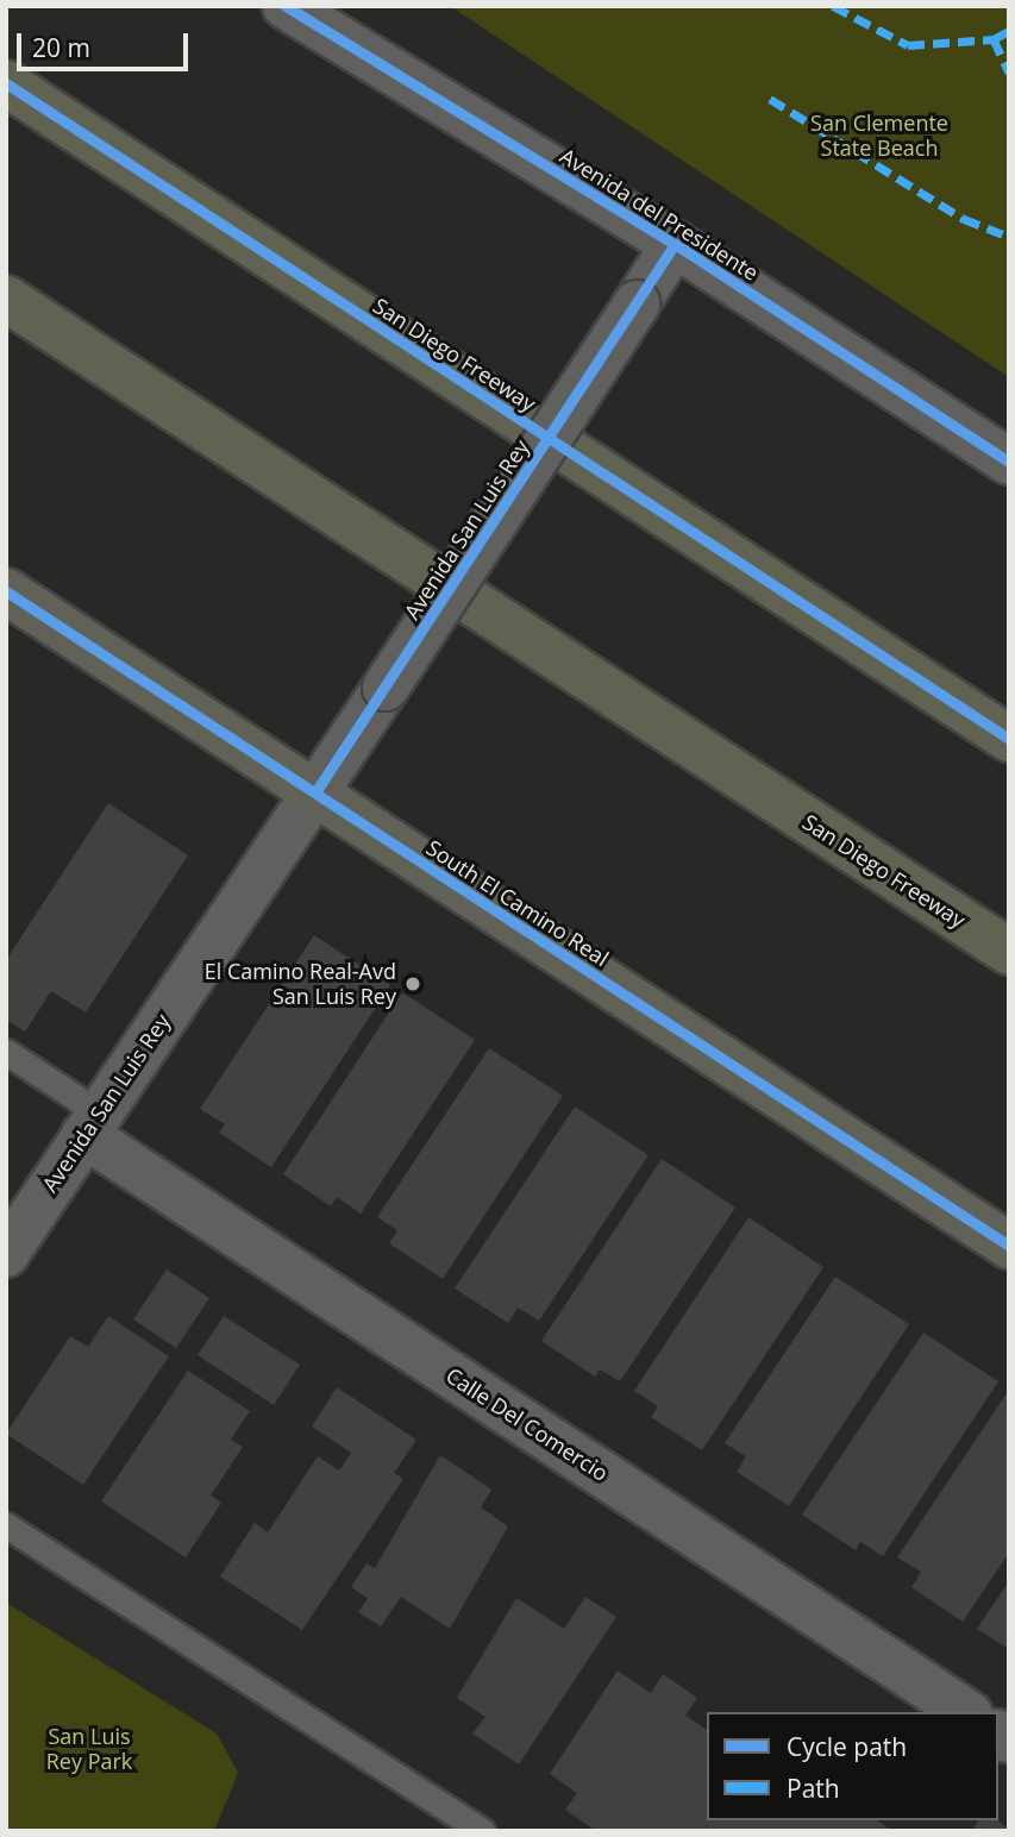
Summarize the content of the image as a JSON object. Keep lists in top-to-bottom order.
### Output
{
  "streets": {
    "highway": ["San Diego Freeway"],
    "main road": ["South El Camino Real"],
    "street": ["Avenida del Presidente", "Avenida San Luis Rey", "Calle Del Comercio"]
  },
  "crossings": [
    ["Avenida del Presidente", "Avenida San Luis Rey"],
    ["Avenida San Luis Rey", "South El Camino Real"],
    ["Avenida San Luis Rey", "Calle Del Comercio"]
  ],
  "parks": ["San Clemente State Beach", "San Luis Rey Park"],
  "places": ["El Camino Real-Avd San Luis Rey"],
  "legend": ["Cycle path", "Path"],
  "scale_bar": "20 m"
}
